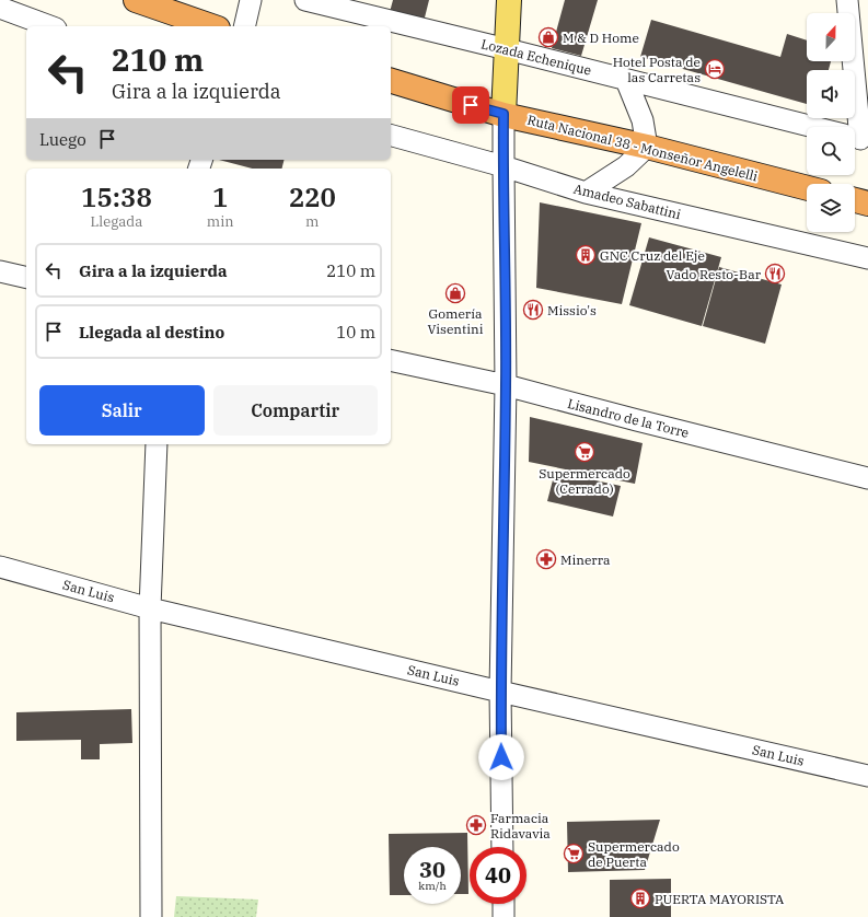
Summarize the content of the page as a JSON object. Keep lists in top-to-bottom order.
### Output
{
  "streets": {
    "highway": ["Ruta Nacional 38 - Monseñor Angelelli"],
    "street": [
      "Lozada Echenique",
      "Amadeo Sabattini",
      "Lisandro de la Torre",
      "San Luis"
    ]
  },
  "places": {
    "shop": ["M & D Home", "Gomería Visentini"],
    "hotel": ["Hotel Posta de las Carretas"],
    "building": ["GNC Cruz del Eje", "PUERTA MAYORISTA"],
    "restaurant": ["Vado Resto-Bar", "Missio's"],
    "supermarket": ["Supermercado (Cerrado)", "Supermercado de Puerta"],
    "pharmacy": ["Minerra", "Farmacia Ridavavia"]
  },
  "north": "top",
  "page": {
    "turn": ["210 m", "Gira a la izquierda"],
    "then": "Luego",
    "eta": [
      "15:38",
      "Llegada",
      "1",
      "min",
      "220",
      "m"
    ],
    "list": [
      {
        "name": "Gira a la izquierda",
        "value": "210 m"
      },
      {
        "name": "Llegada al destino",
        "value": "10 m"
      }
    ],
    "buttons": ["Salir", "Compartir"],
    "speed": "30 km/h",
    "limit": "40"
  }
}
